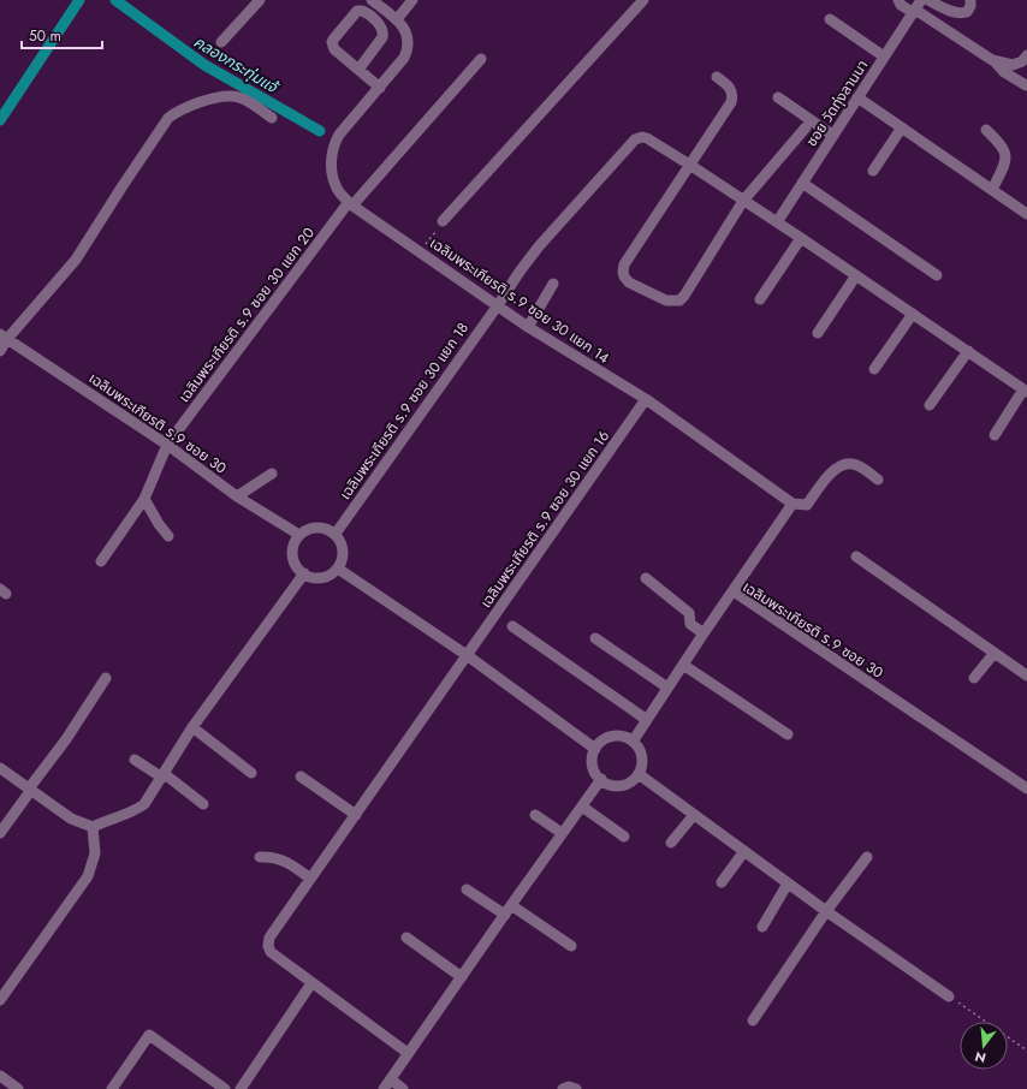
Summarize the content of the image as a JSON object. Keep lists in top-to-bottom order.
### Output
{
  "streets": {
    "street": [
      "ซอย วัดทุ่งลานนา",
      "เฉลิมพระเกียรติ ร.9 ซอย 30 แยก 14",
      "เฉลิมพระเกียรติ ร.9 ซอย 30 แยก 20",
      "เฉลิมพระเกียรติ ร.9 ซอย 30 แยก 18",
      "เฉลิมพระเกียรติ ร.9 ซอย 30",
      "เฉลิมพระเกียรติ ร.9 ซอย 30 แยก 16"
    ]
  },
  "crossings": [
    ["ซอย วัดทุ่งลานนา", "เฉลิมพระเกียรติ ร.9 ซอย 30 แยก 18"],
    ["เฉลิมพระเกียรติ ร.9 ซอย 30 แยก 14", "เฉลิมพระเกียรติ ร.9 ซอย 30 แยก 20"],
    ["เฉลิมพระเกียรติ ร.9 ซอย 30 แยก 14", "เฉลิมพระเกียรติ ร.9 ซอย 30 แยก 18"],
    ["เฉลิมพระเกียรติ ร.9 ซอย 30 แยก 14", "เฉลิมพระเกียรติ ร.9 ซอย 30 แยก 16"],
    ["เฉลิมพระเกียรติ ร.9 ซอย 30 แยก 20", "เฉลิมพระเกียรติ ร.9 ซอย 30"],
    ["เฉลิมพระเกียรติ ร.9 ซอย 30 แยก 18", "เฉลิมพระเกียรติ ร.9 ซอย 30"]
  ],
  "water": ["คลองกระทุ่มแจ้"],
  "scale_bar": "50 m",
  "north": "bottom"
}
